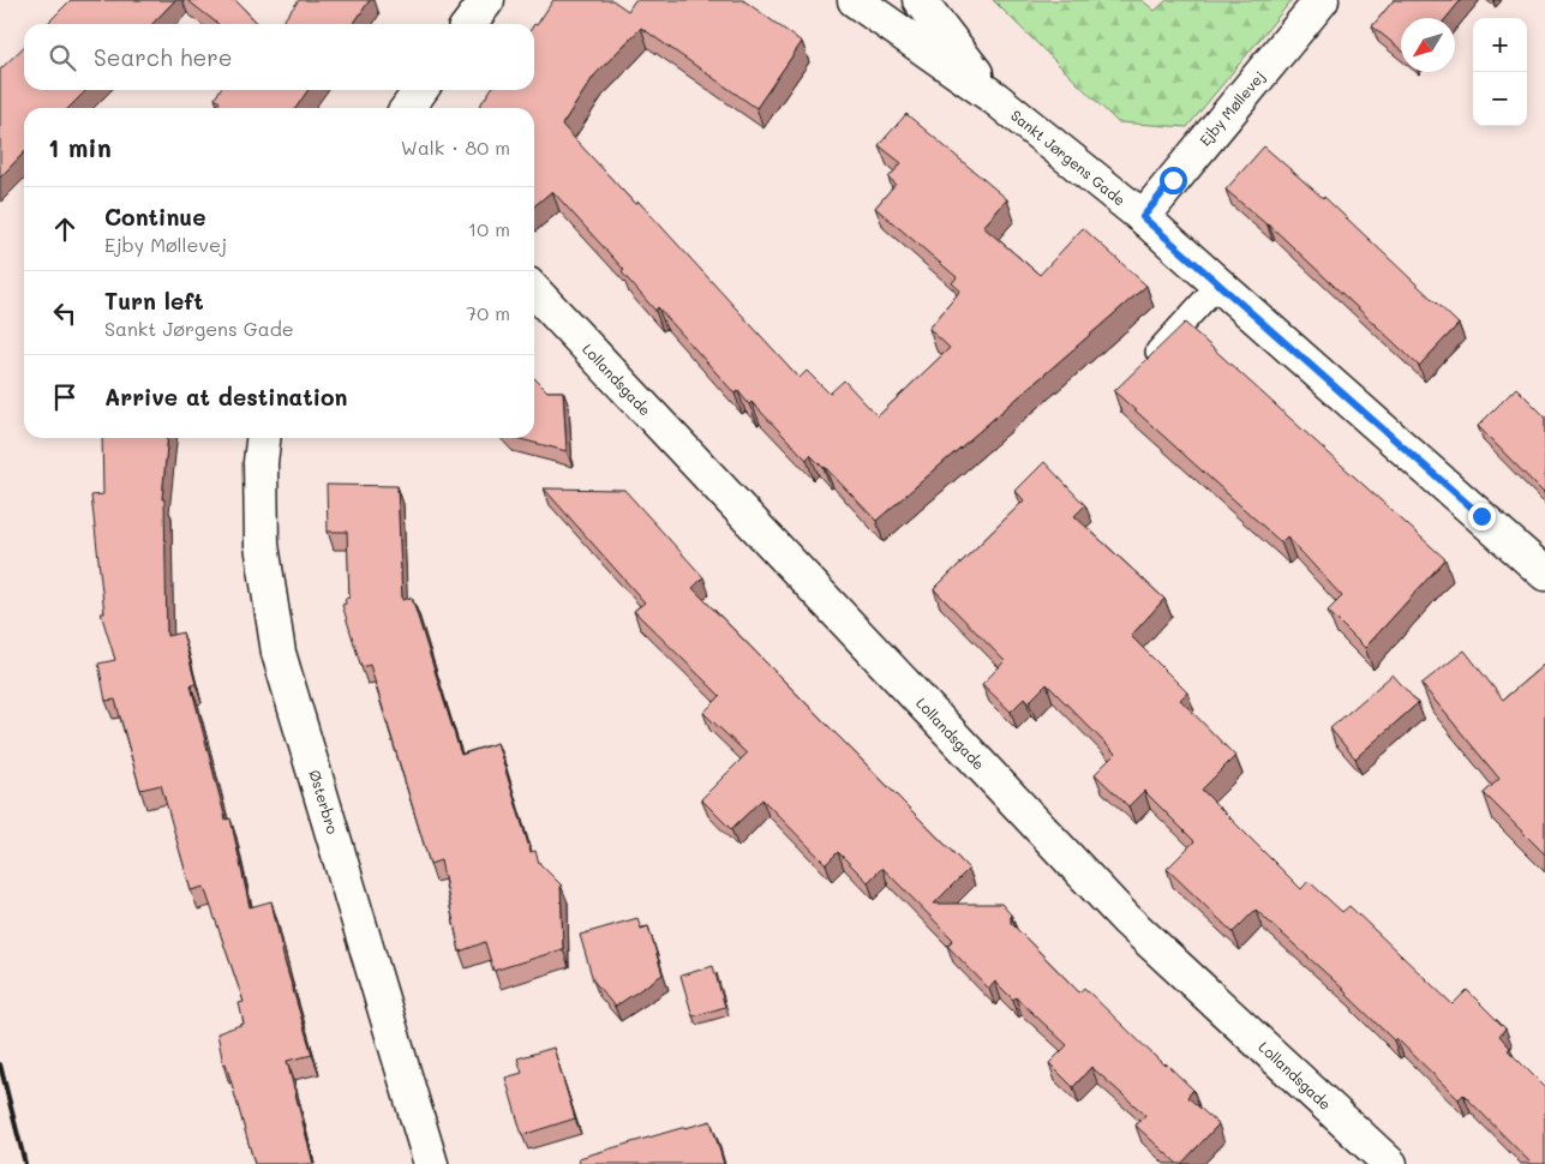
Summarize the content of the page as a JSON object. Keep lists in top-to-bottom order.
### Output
{
  "streets": {
    "street": [
      "Ejby Møllevej",
      "Sankt Jørgens Gade",
      "Lollandsgade",
      "Østerbro"
    ]
  },
  "crossings": [
    ["Ejby Møllevej", "Sankt Jørgens Gade"]
  ],
  "north": "bottom left",
  "page": {
    "map_buttons": ["+", "−"],
    "search": "Search here",
    "heading": ["1 min", "Walk · 80 m"],
    "list": [
      ["Continue", "Ejby Møllevej", "10 m"],
      ["Turn left", "Sankt Jørgens Gade", "70 m"],
      "Arrive at destination"
    ]
  }
}
